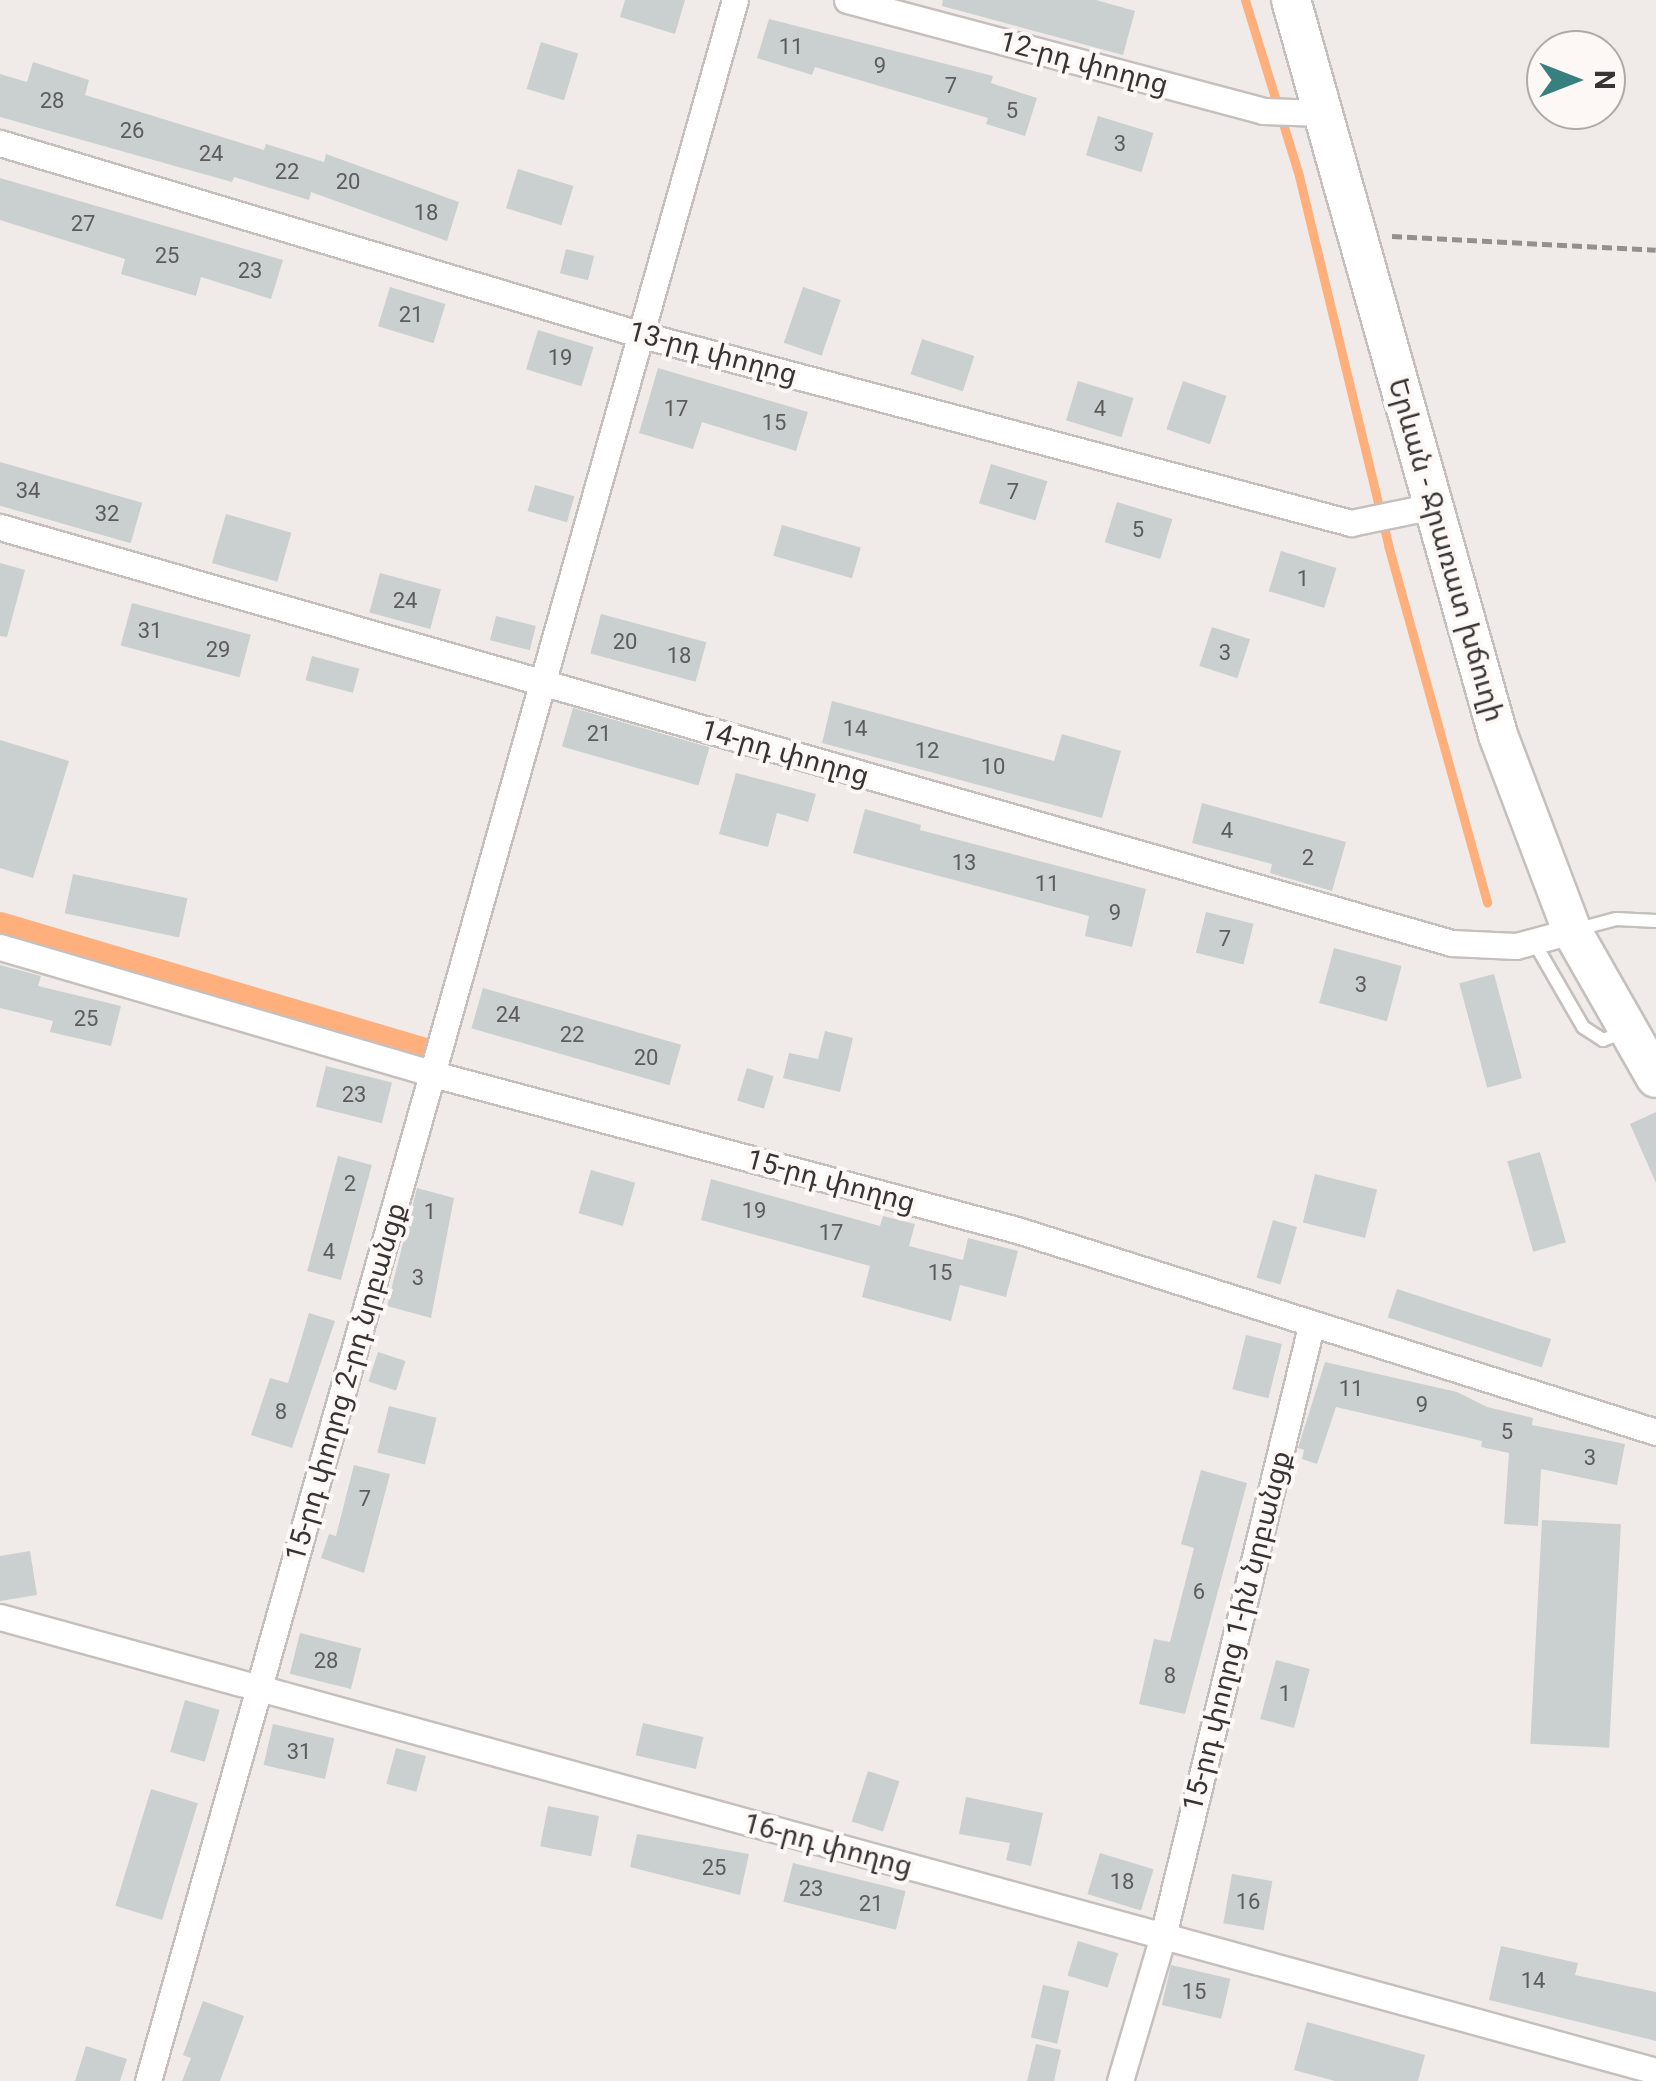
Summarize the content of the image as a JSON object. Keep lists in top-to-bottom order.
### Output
{
  "streets": {
    "main road": ["Երևան - Ջրառատ խճուղի"],
    "street": [
      "12-րդ փողոց",
      "13-րդ փողոց",
      "14-րդ փողոց",
      "15-րդ փողոց",
      "15-րդ փողոց 2-րդ նրբանցք",
      "15-րդ փողոց 1-ին նրբանցք",
      "16-րդ փողոց"
    ]
  },
  "crossings": [
    ["12-րդ փողոց", "Երևան - Ջրառատ խճուղի"],
    ["13-րդ փողոց", "Երևան - Ջրառատ խճուղի"],
    ["13-րդ փողոց", "15-րդ փողոց 2-րդ նրբանցք"],
    ["Երևան - Ջրառատ խճուղի", "14-րդ փողոց"],
    ["14-րդ փողոց", "15-րդ փողոց 2-րդ նրբանցք"],
    ["15-րդ փողոց", "15-րդ փողոց 2-րդ նրբանցք"],
    ["15-րդ փողոց", "15-րդ փողոց 1-ին նրբանցք"],
    ["15-րդ փողոց 2-րդ նրբանցք", "16-րդ փողոց"],
    ["15-րդ փողոց 1-ին նրբանցք", "16-րդ փողոց"]
  ],
  "house_numbers": [
    "11",
    "9",
    "7",
    "28",
    "5",
    "26",
    "3",
    "24",
    "22",
    "20",
    "18",
    "27",
    "25",
    "23",
    "21",
    "19",
    "17",
    "4",
    "15",
    "34",
    "7",
    "32",
    "5",
    "1",
    "24",
    "31",
    "20",
    "29",
    "3",
    "18",
    "14",
    "21",
    "12",
    "10",
    "4",
    "2",
    "13",
    "11",
    "9",
    "7",
    "3",
    "24",
    "25",
    "22",
    "20",
    "23",
    "2",
    "19",
    "1",
    "17",
    "4",
    "15",
    "3",
    "11",
    "9",
    "8",
    "5",
    "3",
    "7",
    "6",
    "28",
    "8",
    "1",
    "31",
    "25",
    "18",
    "23",
    "16",
    "21",
    "14",
    "15"
  ],
  "north": "right"
}
